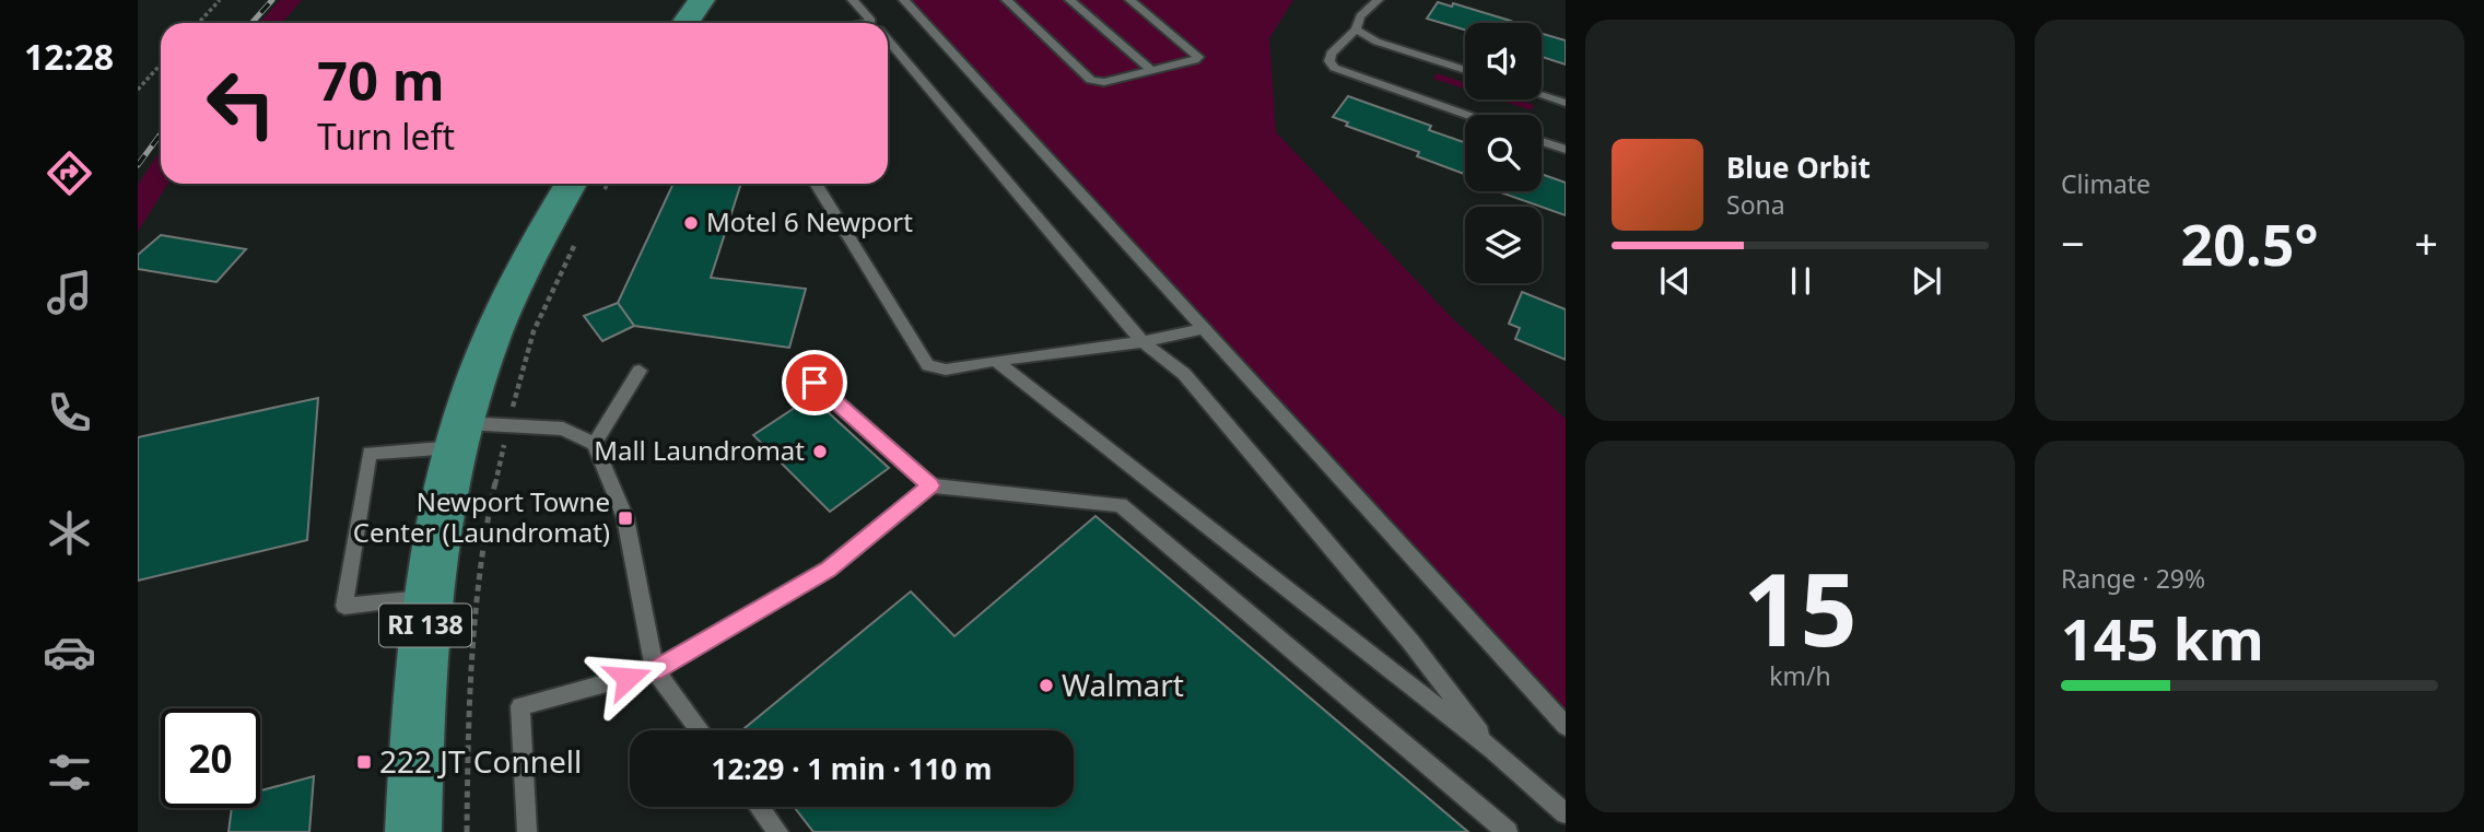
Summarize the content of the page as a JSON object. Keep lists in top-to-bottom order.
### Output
{
  "streets": {
    "highway": ["RI 138"]
  },
  "places": {
    "other": ["Motel 6 Newport", "Mall Laundromat", "Walmart"],
    "transit": ["Newport Towne Center (Laundromat)", "222 JT Connell"]
  },
  "page": {
    "tabs": "12:28",
    "tile": [
      "Climate",
      ["15", "km/h"],
      ["Range · 29%", "145 km"]
    ],
    "turn": ["70 m", "Turn left"],
    "song": ["Blue Orbit", "Sona"],
    "heat": ["−", "20.5°", "+"],
    "limit": "20",
    "trip": "12:29 · 1 min · 110 m"
  }
}
